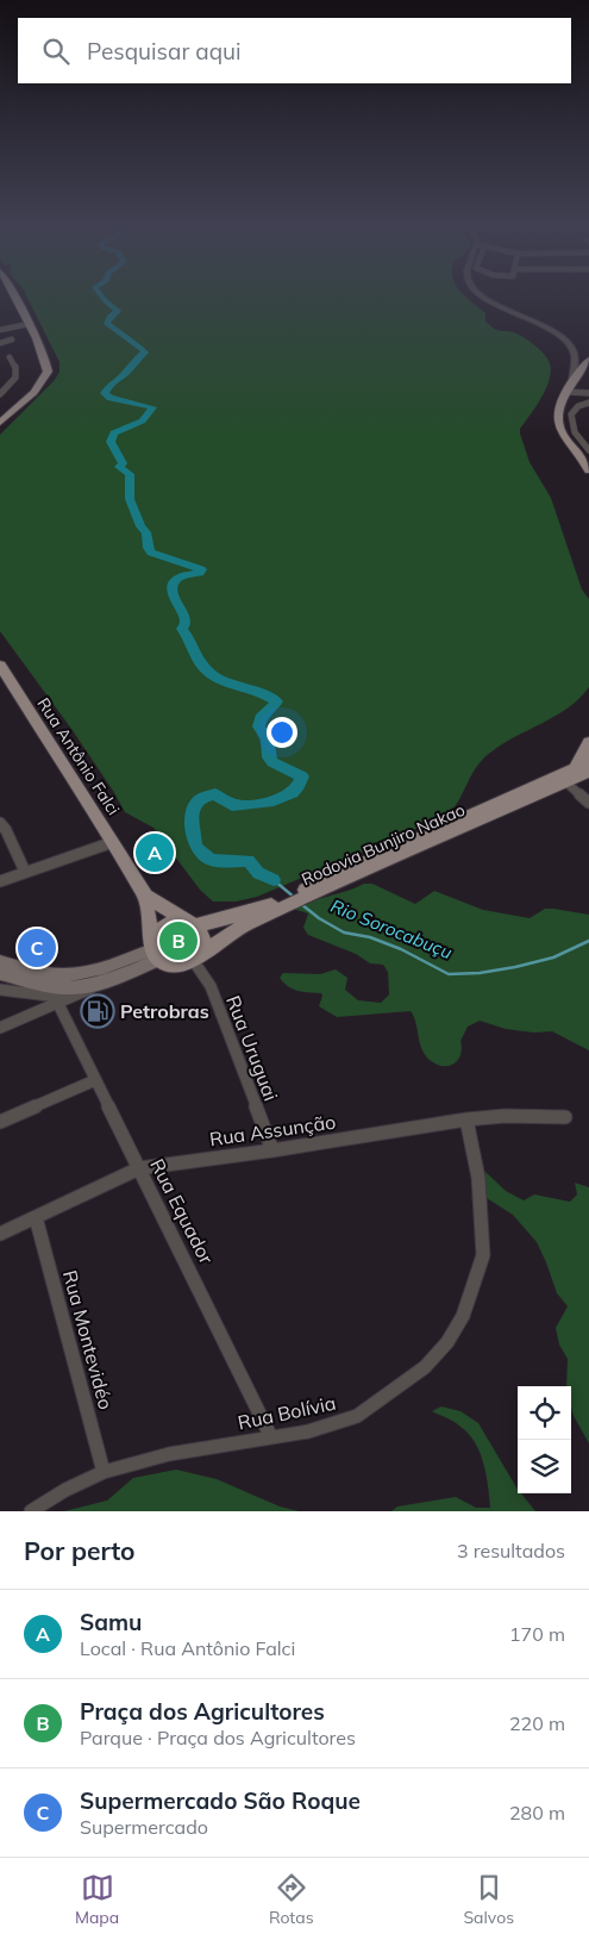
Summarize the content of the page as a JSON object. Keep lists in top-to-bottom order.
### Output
{
  "streets": {
    "main road": ["Rua Antônio Falci", "Rodovia Bunjiro Nakao"],
    "street": [
      "Rua Uruguai",
      "Rua Assunção",
      "Rua Equador",
      "Rua Montevidéo",
      "Rua Bolívia"
    ]
  },
  "crossings": [
    ["Rua Antônio Falci", "Rodovia Bunjiro Nakao"],
    ["Rua Antônio Falci", "Rua Uruguai"],
    ["Rodovia Bunjiro Nakao", "Rua Uruguai"],
    ["Rua Uruguai", "Rua Assunção"],
    ["Rua Assunção", "Rua Equador"],
    ["Rua Assunção", "Rua Montevidéo"],
    ["Rua Assunção", "Rua Bolívia"],
    ["Rua Equador", "Rua Bolívia"],
    ["Rua Montevidéo", "Rua Bolívia"]
  ],
  "water": ["Rio Sorocabuçu"],
  "places": {
    "fuel station": ["Petrobras"]
  },
  "page": {
    "search": "Pesquisar aqui",
    "pins": ["A", "B", "C"],
    "heading": ["Por perto", "3 resultados"],
    "list": [
      {
        "mark": "A",
        "name": "Samu",
        "note": "Local · Rua Antônio Falci",
        "value": "170 m"
      },
      {
        "mark": "B",
        "name": "Praça dos Agricultores",
        "note": "Parque · Praça dos Agricultores",
        "value": "220 m"
      },
      {
        "mark": "C",
        "name": "Supermercado São Roque",
        "note": "Supermercado",
        "value": "280 m"
      }
    ],
    "nav": ["Mapa", "Rotas", "Salvos"]
  }
}
